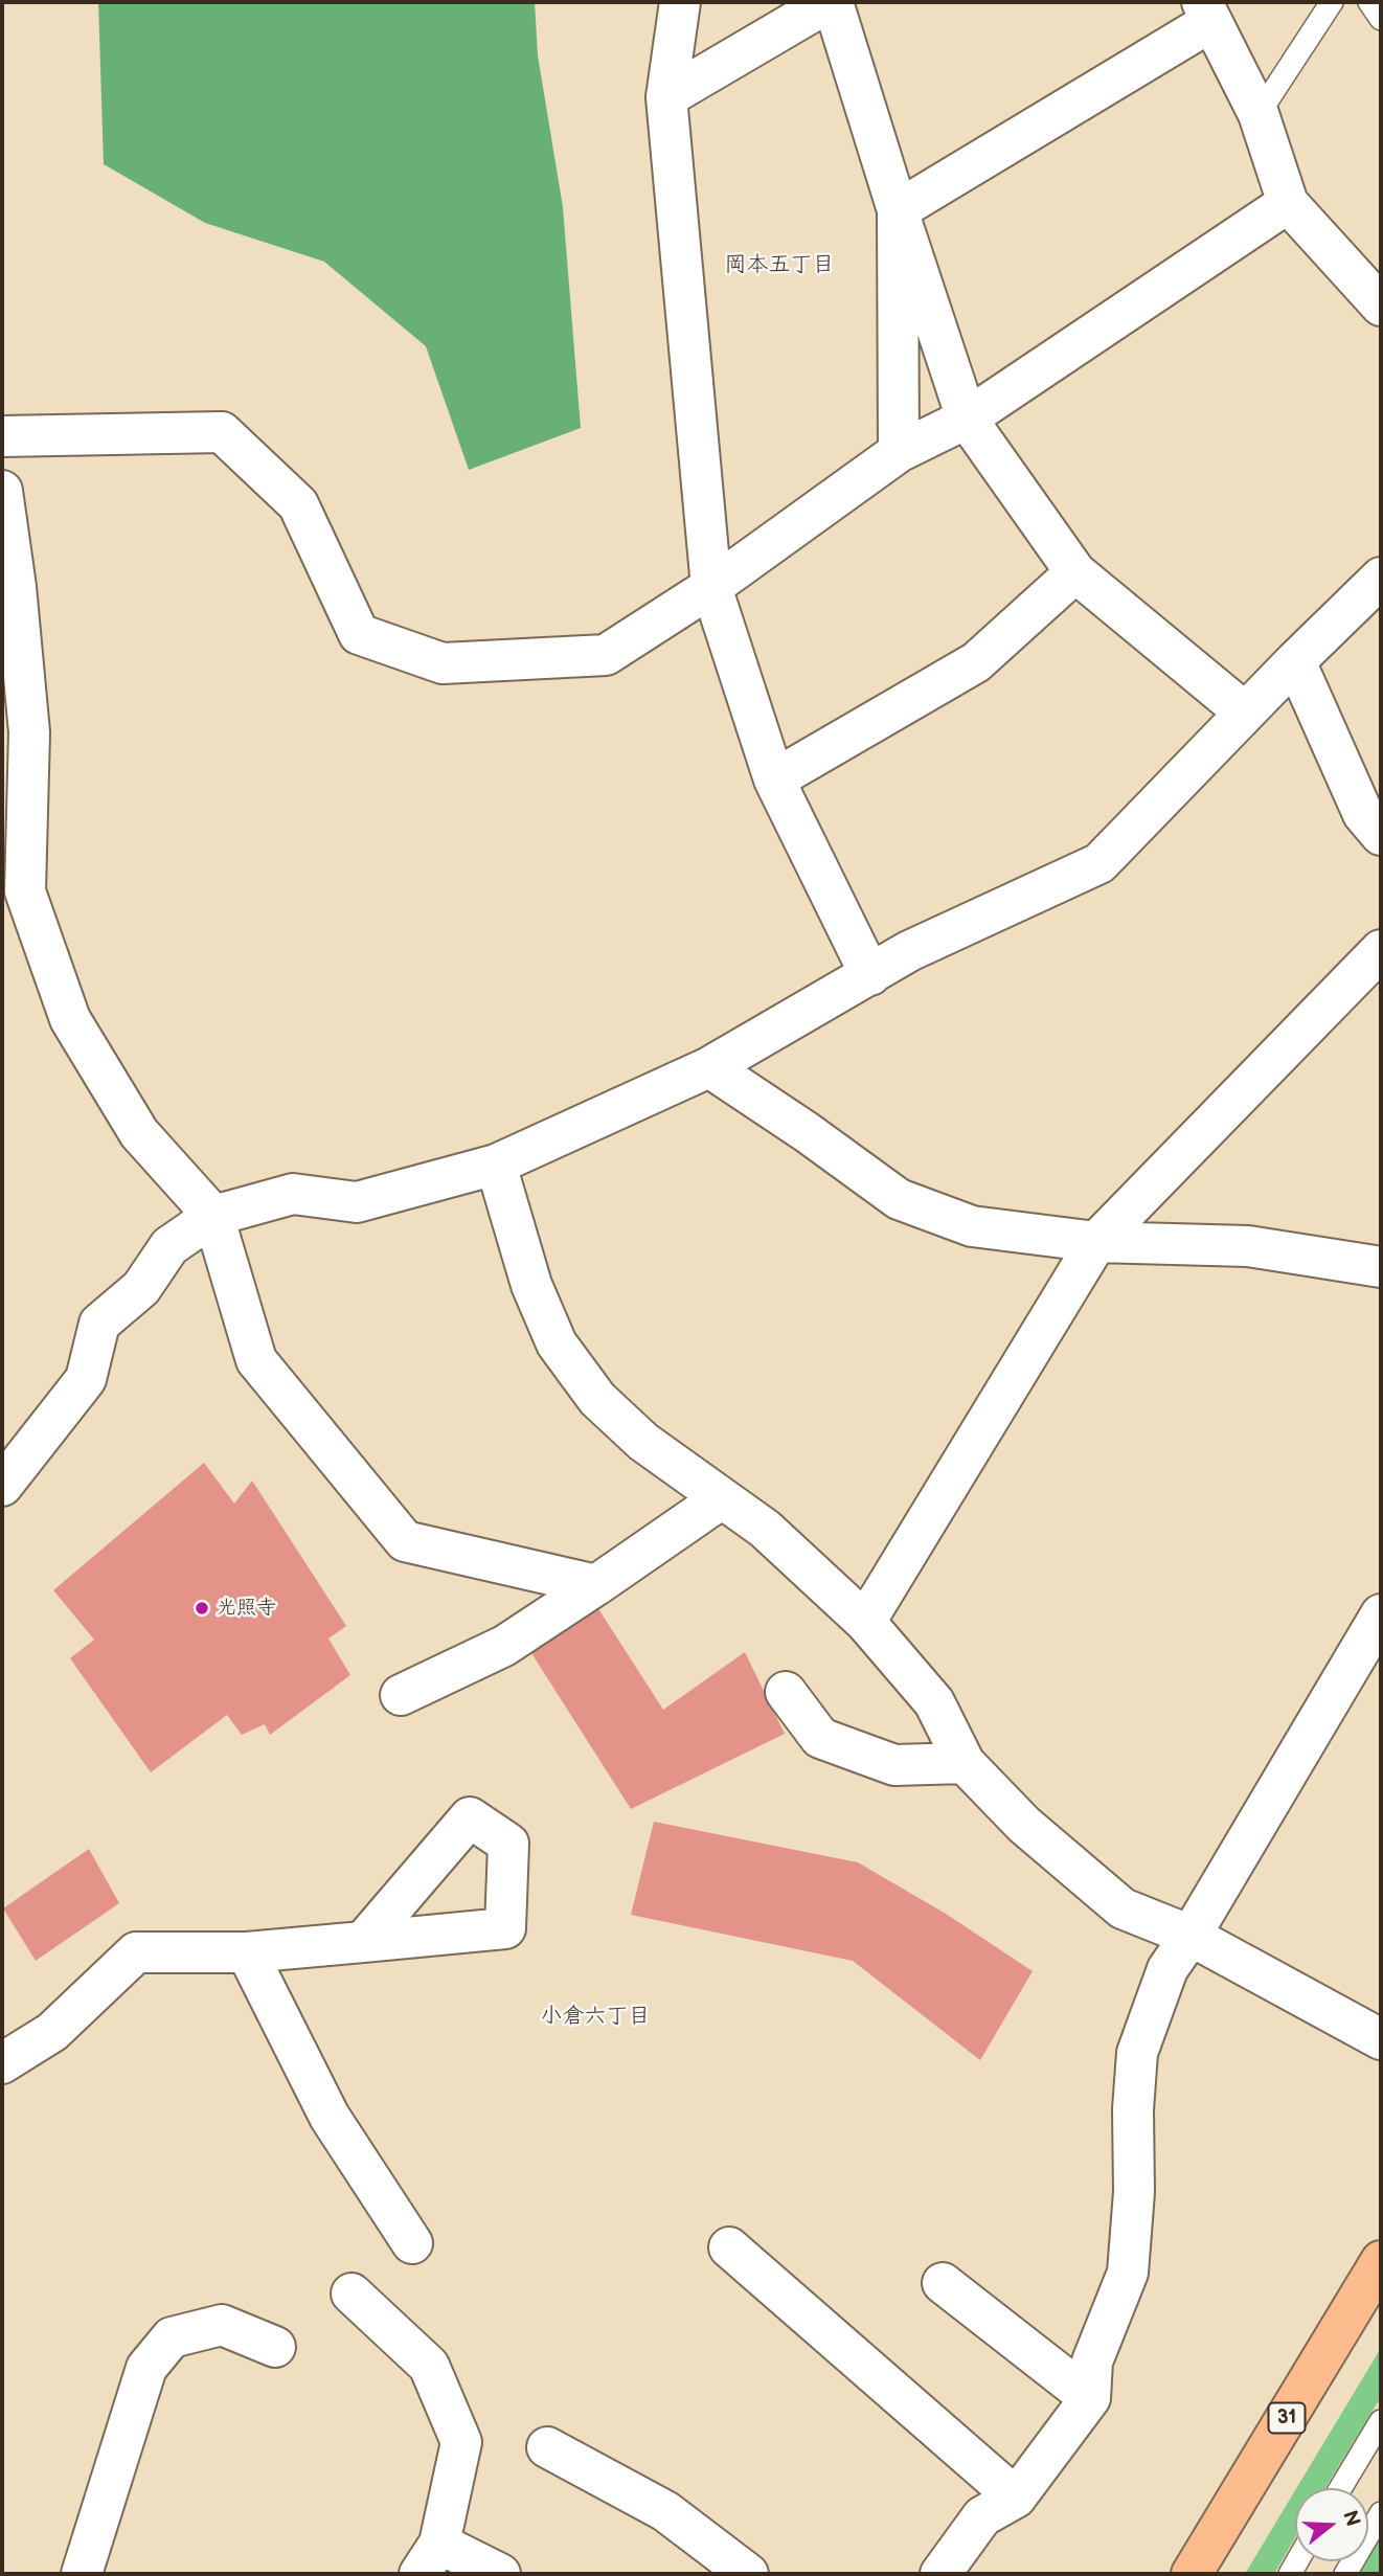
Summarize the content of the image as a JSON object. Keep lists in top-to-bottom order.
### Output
{
  "streets": {
    "main road": ["31"]
  },
  "districts": ["岡本五丁目", "小倉六丁目"],
  "places": ["光照寺"],
  "north": "right"
}
